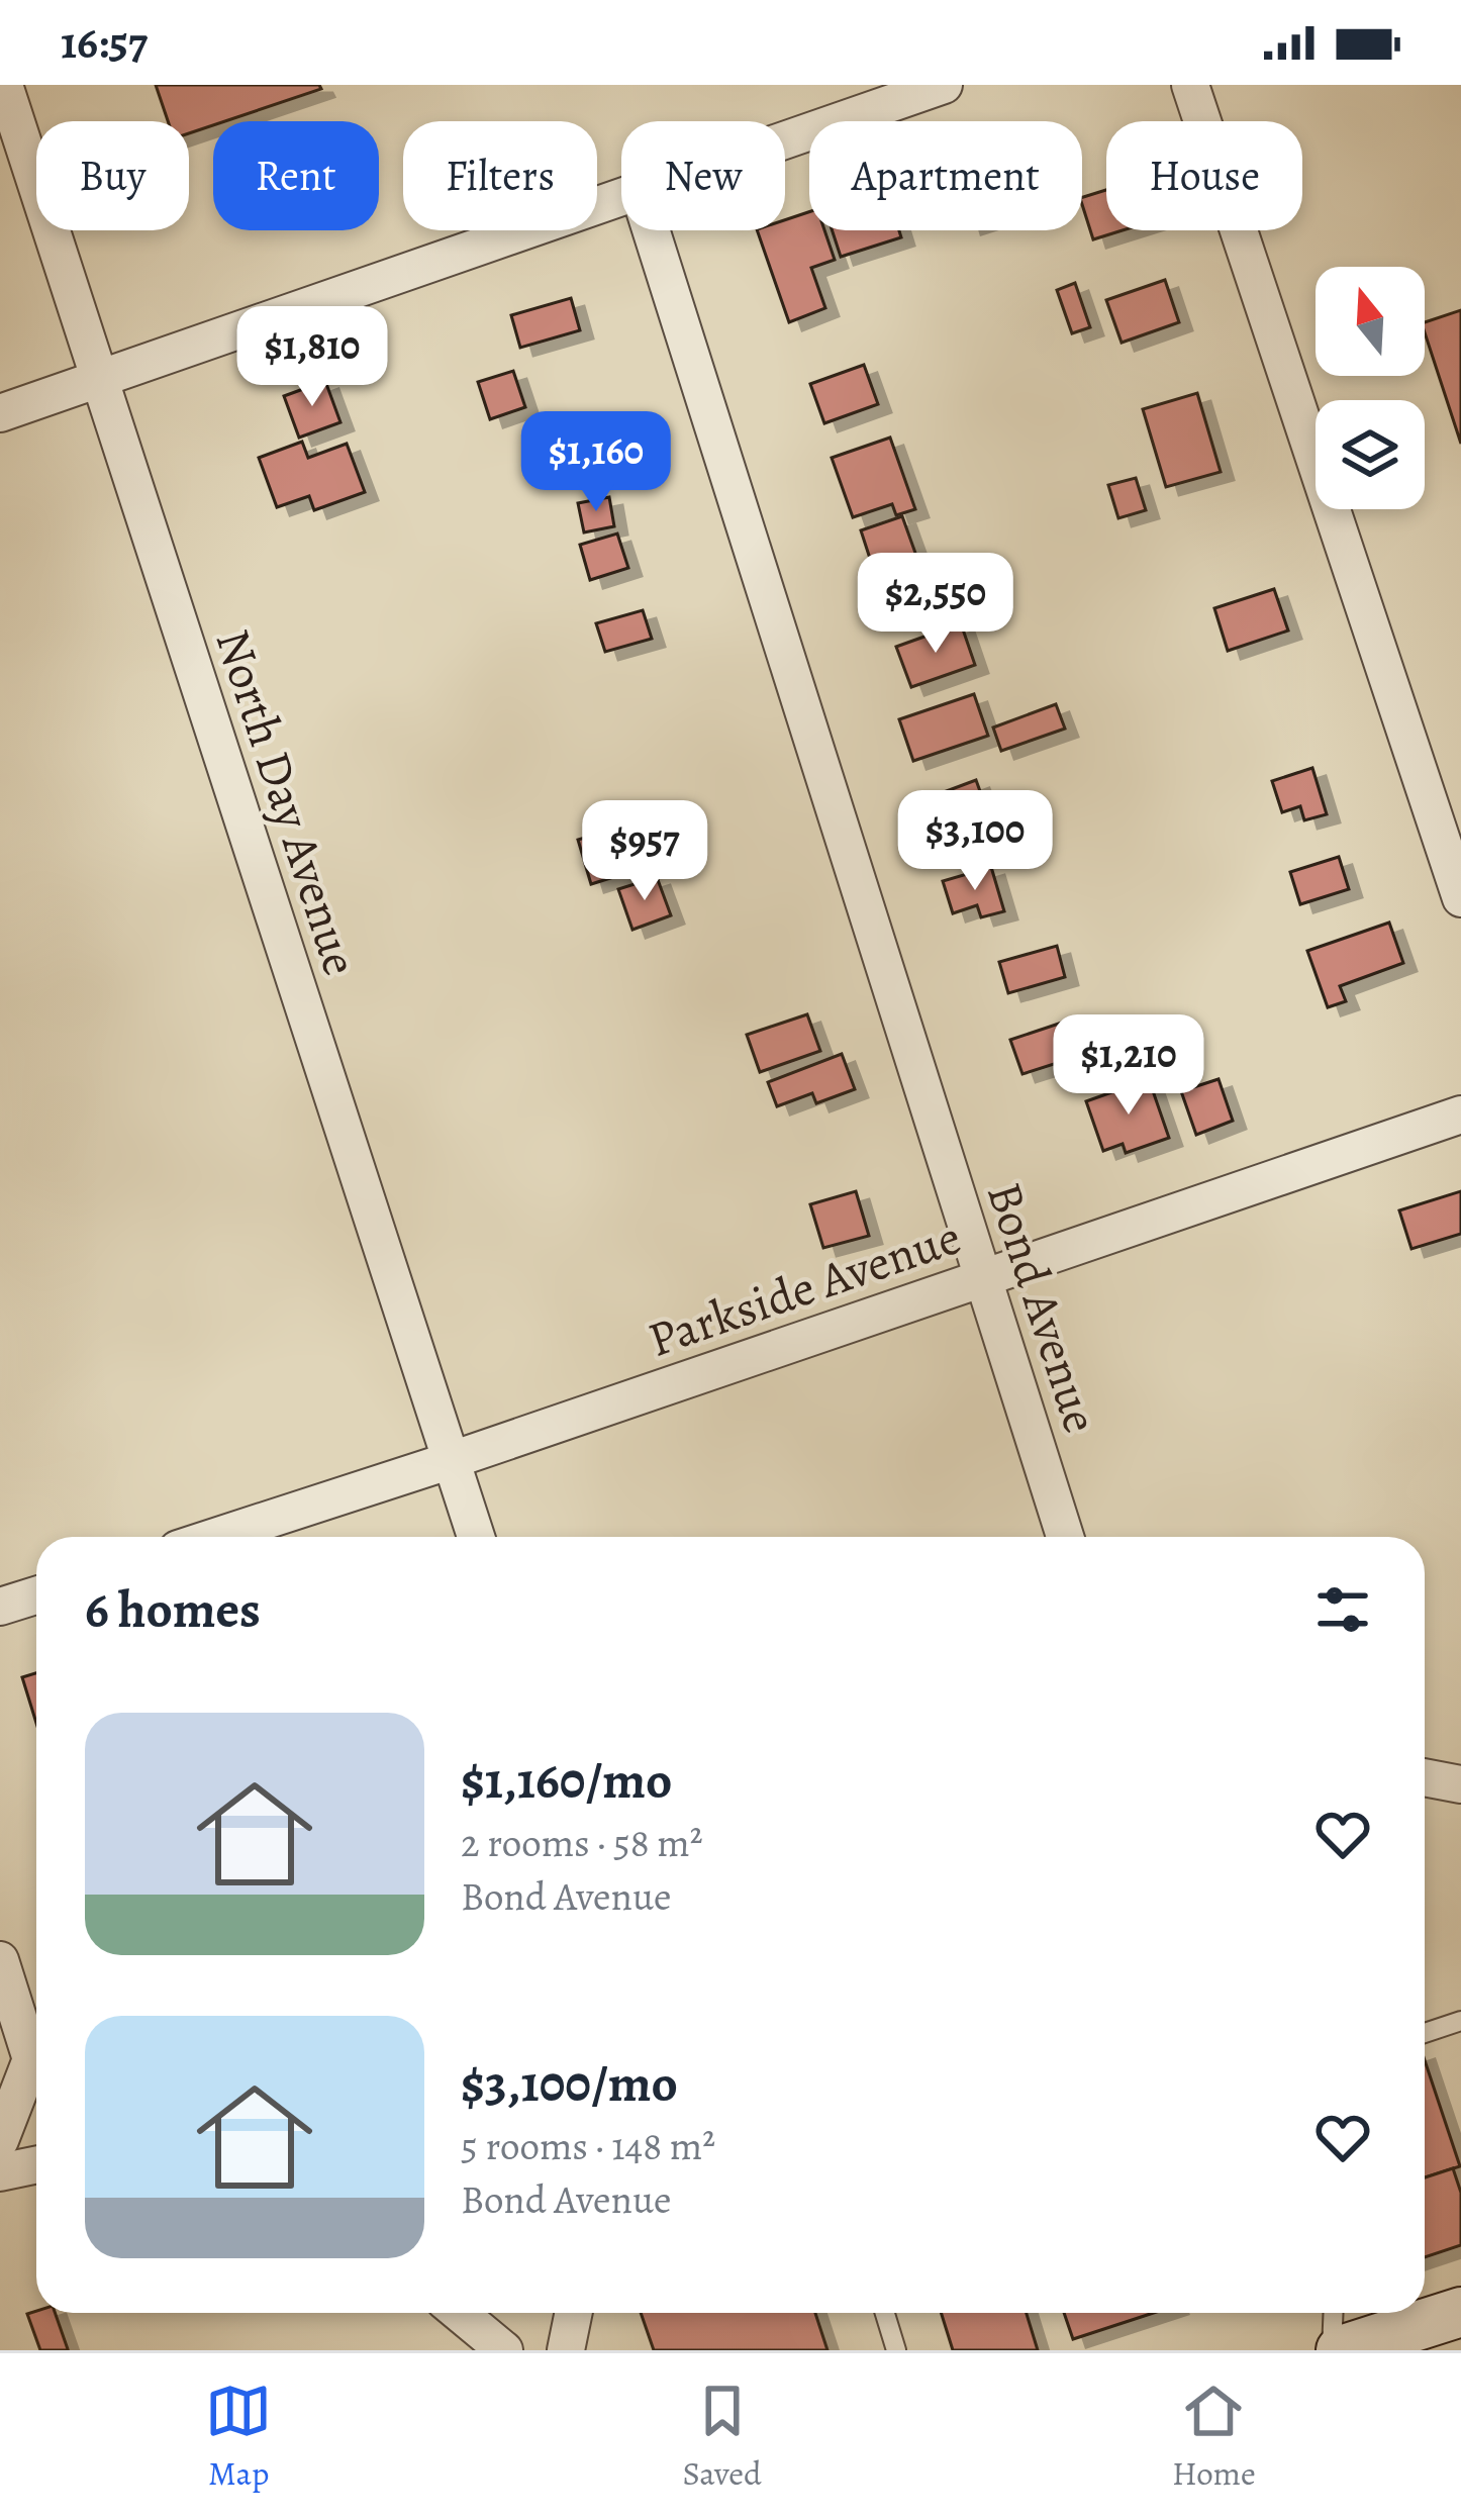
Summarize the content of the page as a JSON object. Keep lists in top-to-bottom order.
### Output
{
  "streets": {
    "street": ["North Day Avenue", "Parkside Avenue", "Bond Avenue"]
  },
  "crossings": [
    ["North Day Avenue", "Parkside Avenue"],
    ["Parkside Avenue", "Bond Avenue"]
  ],
  "north": "top",
  "page": {
    "status": "16:57",
    "chip": [
      "Buy",
      "Rent",
      "Filters",
      "New",
      "Apartment",
      "House"
    ],
    "price": [
      "$1,810",
      "$1,160",
      "$2,550",
      "$3,100",
      "$957",
      "$1,210"
    ],
    "heading": "6 homes",
    "list": [
      {
        "name": "$1,160/mo",
        "note": "2 rooms · 58 m² · Bond Avenue"
      },
      {
        "name": "$3,100/mo",
        "note": "5 rooms · 148 m² · Bond Avenue"
      }
    ],
    "tabs": ["Map", "Saved", "Home"]
  }
}
